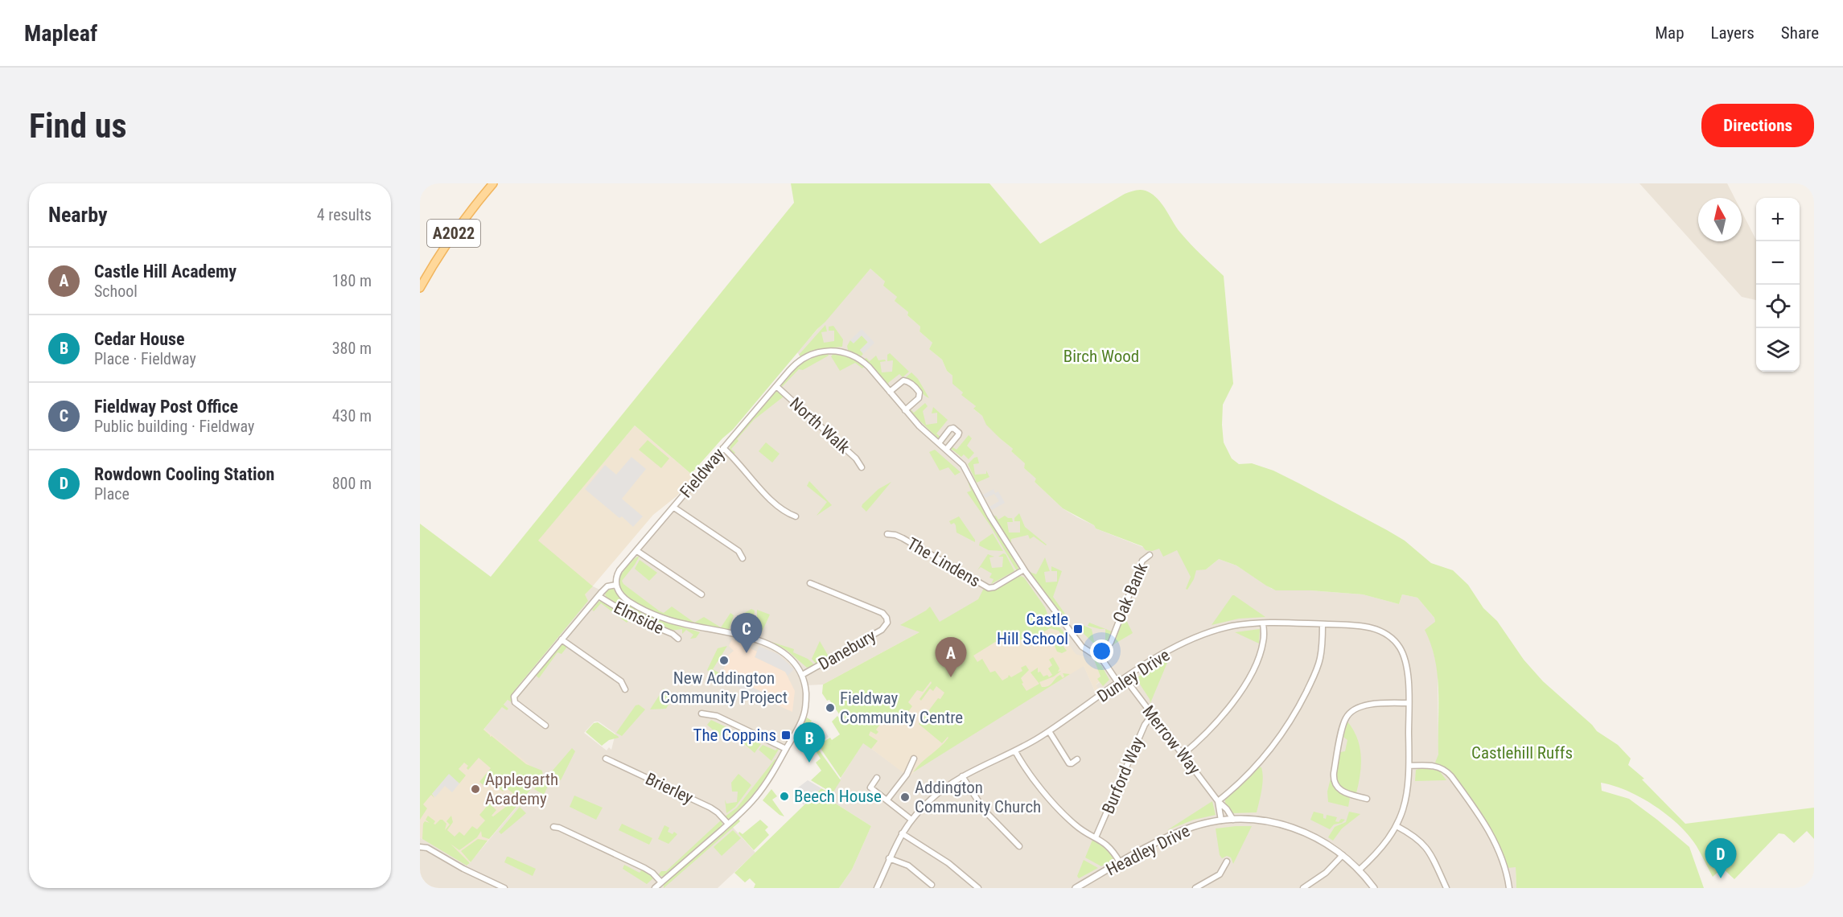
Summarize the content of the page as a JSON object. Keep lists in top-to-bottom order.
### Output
{
  "streets": {
    "main road": ["A2022"],
    "street": [
      "North Walk",
      "Fieldway",
      "The Lindens",
      "Oak Bank",
      "Elmside",
      "Danebury",
      "Dunley Drive",
      "Merrow Way",
      "Burford Way",
      "Brierley",
      "Headley Drive"
    ]
  },
  "crossings": [
    ["North Walk", "Fieldway"],
    ["Fieldway", "The Lindens"],
    ["Fieldway", "Oak Bank"],
    ["Fieldway", "Elmside"],
    ["Fieldway", "Dunley Drive"],
    ["Dunley Drive", "Merrow Way"],
    ["Dunley Drive", "Headley Drive"],
    ["Merrow Way", "Burford Way"],
    ["Merrow Way", "Headley Drive"]
  ],
  "parks": ["Birch Wood", "Castlehill Ruffs"],
  "places": {
    "transit": ["Castle Hill School", "The Coppins"],
    "other": [
      "New Addington Community Project",
      "Fieldway Community Centre",
      "Applegarth Academy",
      "Beech House",
      "Addington Community Church"
    ]
  },
  "north": "top",
  "page": {
    "header": "Mapleaf",
    "nav": ["Map", "Layers", "Share"],
    "buttons": "Directions",
    "title": "Find us",
    "heading": ["Nearby", "4 results"],
    "map_buttons": ["+", "−"],
    "list": [
      {
        "mark": "A",
        "name": "Castle Hill Academy",
        "note": "School",
        "value": "180 m"
      },
      {
        "mark": "B",
        "name": "Cedar House",
        "note": "Place · Fieldway",
        "value": "380 m"
      },
      {
        "mark": "C",
        "name": "Fieldway Post Office",
        "note": "Public building · Fieldway",
        "value": "430 m"
      },
      {
        "mark": "D",
        "name": "Rowdown Cooling Station",
        "note": "Place",
        "value": "800 m"
      }
    ],
    "pins": [
      "C",
      "A",
      "B",
      "D"
    ]
  }
}
